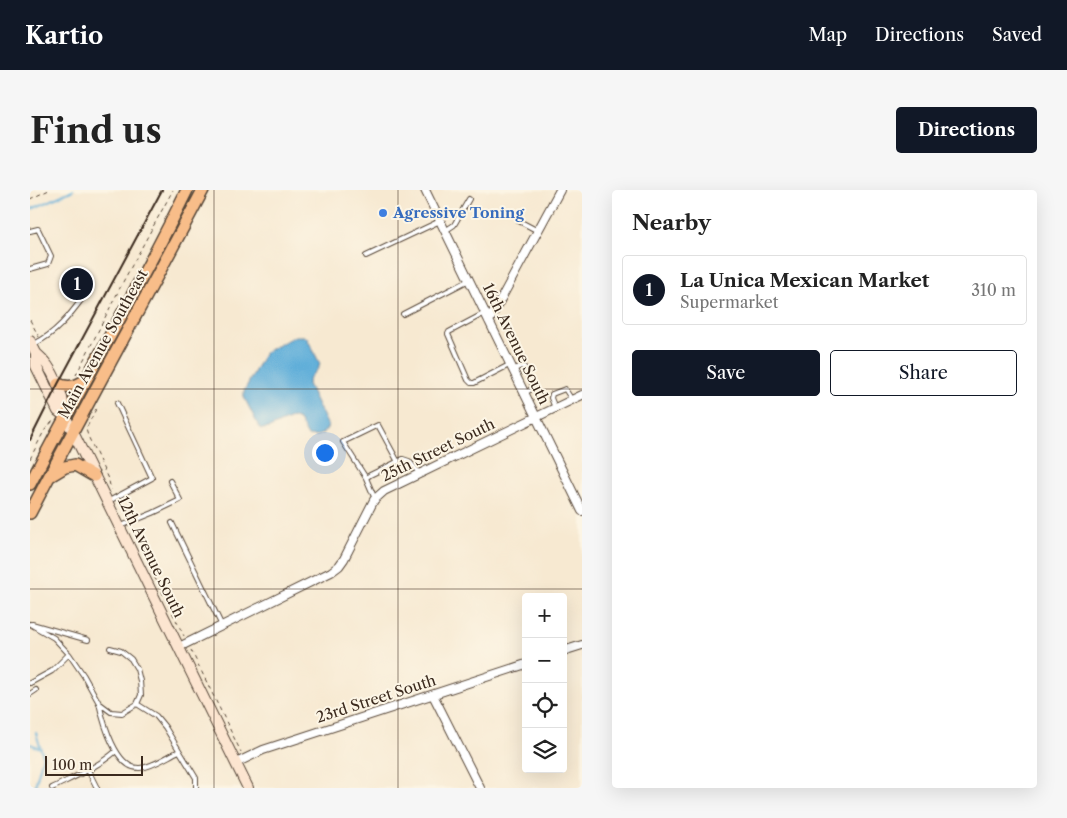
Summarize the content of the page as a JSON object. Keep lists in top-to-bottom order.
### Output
{
  "streets": {
    "main road": ["Main Avenue Southeast"],
    "street": [
      "16th Avenue South",
      "25th Street South",
      "12th Avenue South",
      "23rd Street South"
    ]
  },
  "crossings": [
    ["Main Avenue Southeast", "12th Avenue South"],
    ["16th Avenue South", "25th Street South"],
    ["25th Street South", "12th Avenue South"],
    ["12th Avenue South", "23rd Street South"]
  ],
  "places": ["Agressive Toning"],
  "scale_bar": "100 m",
  "page": {
    "header": "Kartio",
    "nav": ["Map", "Directions", "Saved"],
    "buttons": [
      "Directions",
      ["Save", "Share"]
    ],
    "title": "Find us",
    "heading": "Nearby",
    "list": [
      {
        "mark": "1",
        "name": "La Unica Mexican Market",
        "note": "Supermarket",
        "value": "310 m"
      }
    ],
    "pins": "1",
    "map_buttons": ["+", "−"],
    "scale": "100 m"
  }
}
